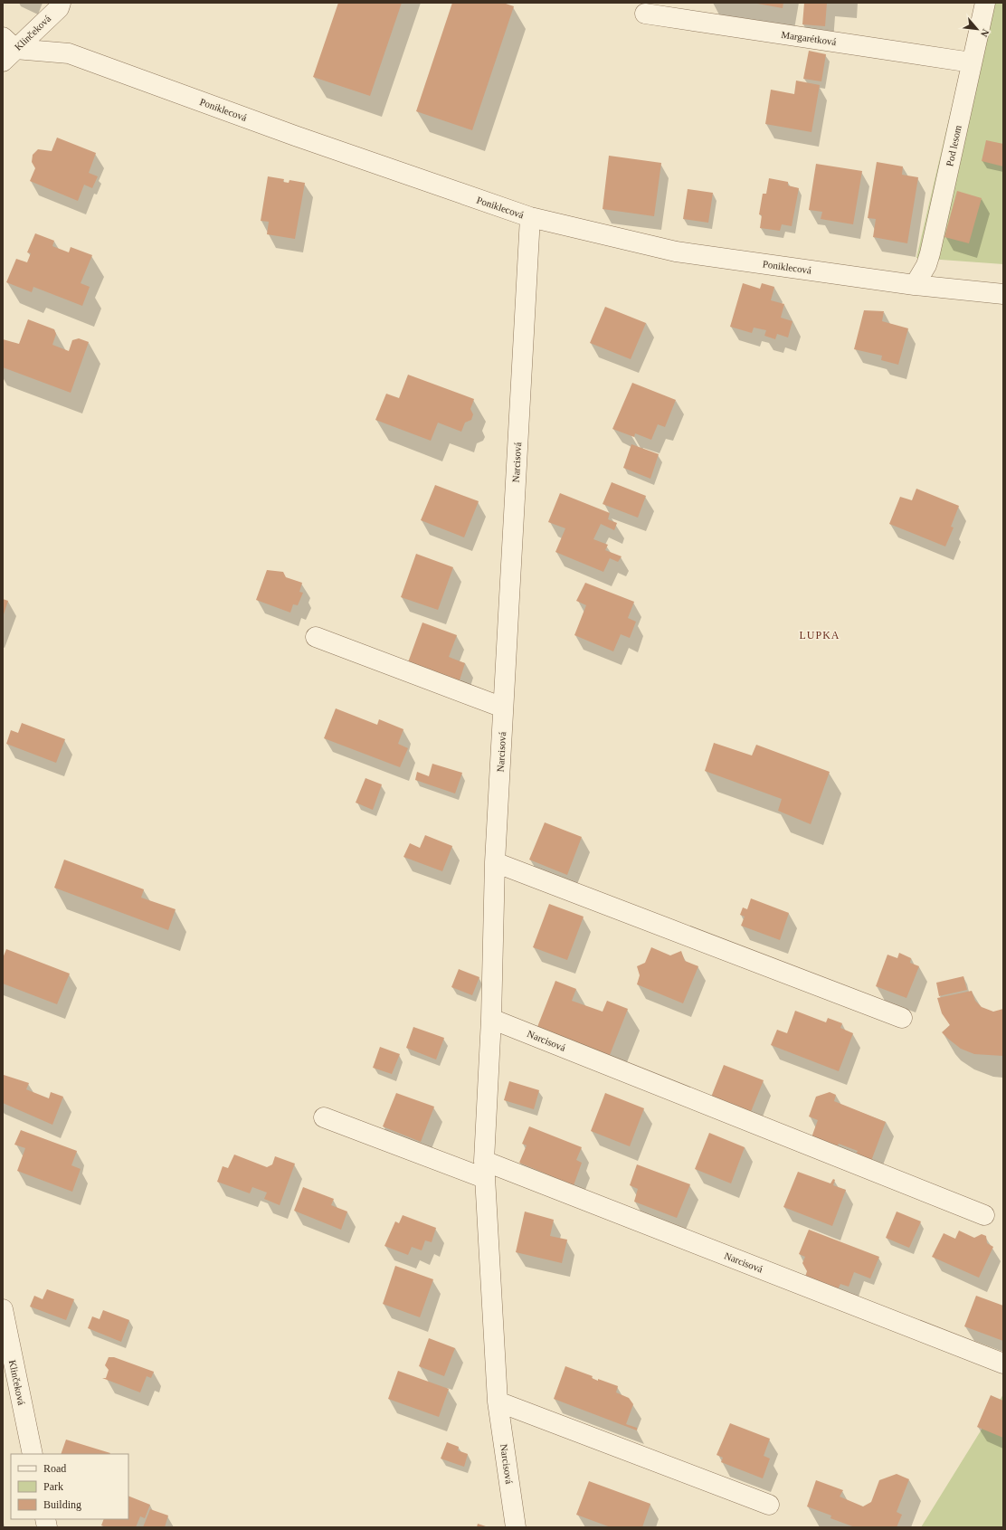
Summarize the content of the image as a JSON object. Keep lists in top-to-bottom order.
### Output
{
  "streets": {
    "street": [
      "Klinčeková",
      "Margarétková",
      "Poniklecová",
      "Pod lesom",
      "Narcisová"
    ]
  },
  "crossings": [
    ["Klinčeková", "Poniklecová"],
    ["Margarétková", "Pod lesom"],
    ["Poniklecová", "Pod lesom"],
    ["Poniklecová", "Narcisová"]
  ],
  "districts": ["LUPKA"],
  "legend": ["Road", "Park", "Building"],
  "north": "bottom right"
}
